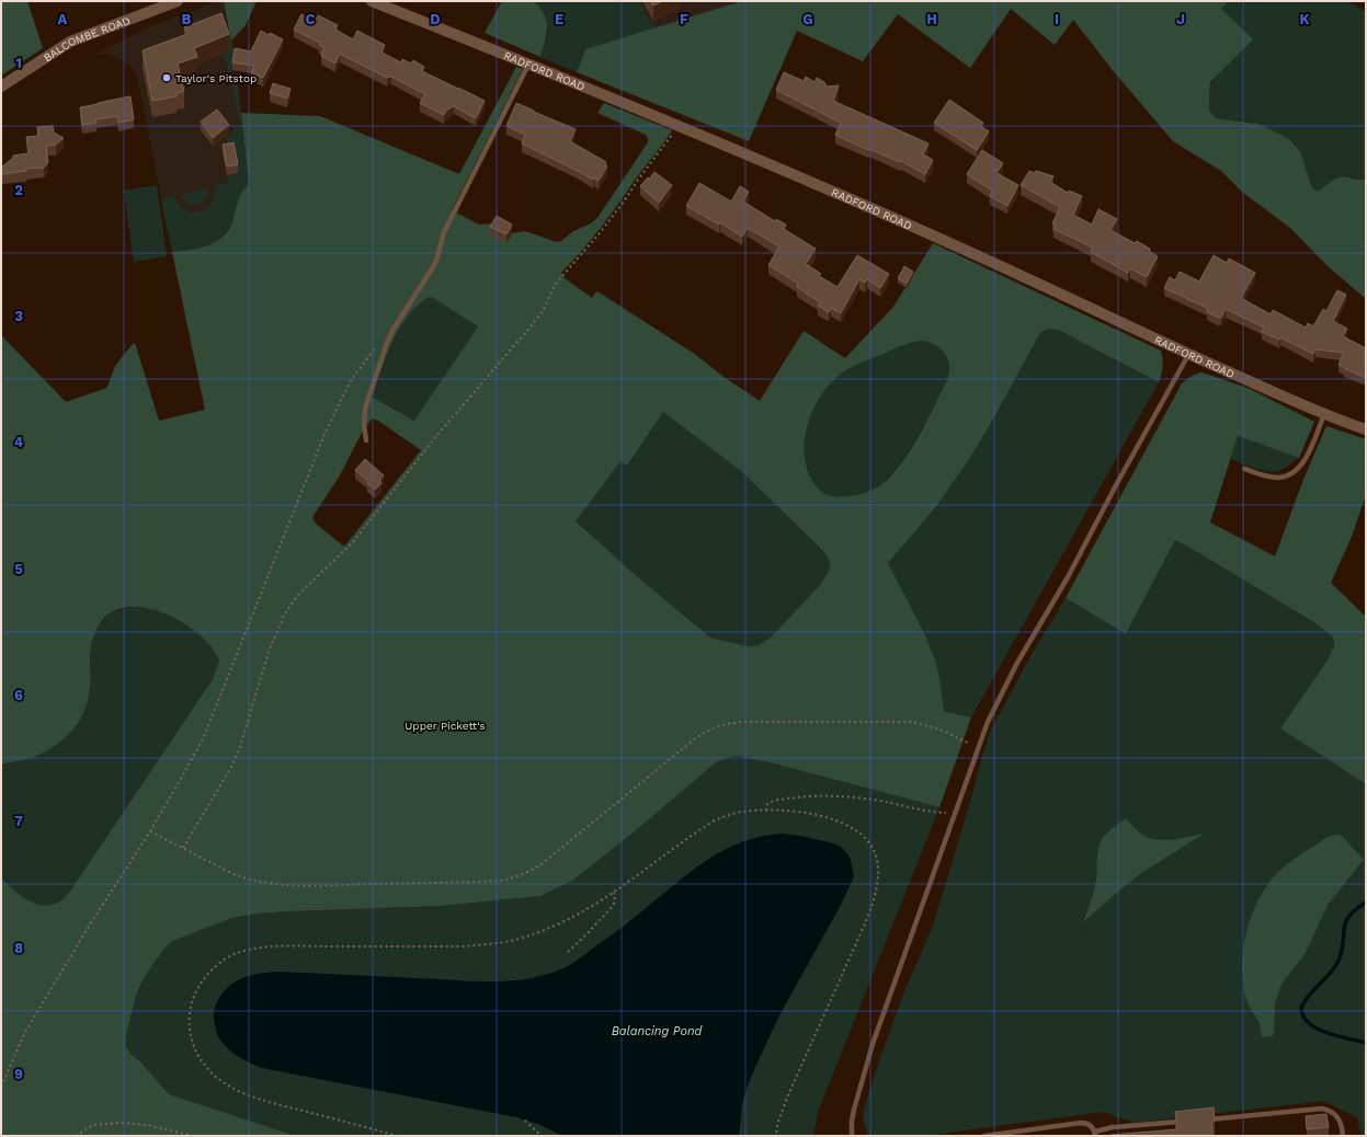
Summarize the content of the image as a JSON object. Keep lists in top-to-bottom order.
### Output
{
  "streets": {
    "street": ["BALCOMBE ROAD", "RADFORD ROAD"]
  },
  "water": ["Balancing Pond"],
  "parks": ["Upper Pickett's"],
  "places": ["Taylor's Pitstop"],
  "grid": {
    "columns": [
      "A",
      "B",
      "C",
      "D",
      "E",
      "F",
      "G",
      "H",
      "I",
      "J",
      "K"
    ],
    "rows": [
      "1",
      "2",
      "3",
      "4",
      "5",
      "6",
      "7",
      "8",
      "9"
    ]
  }
}
